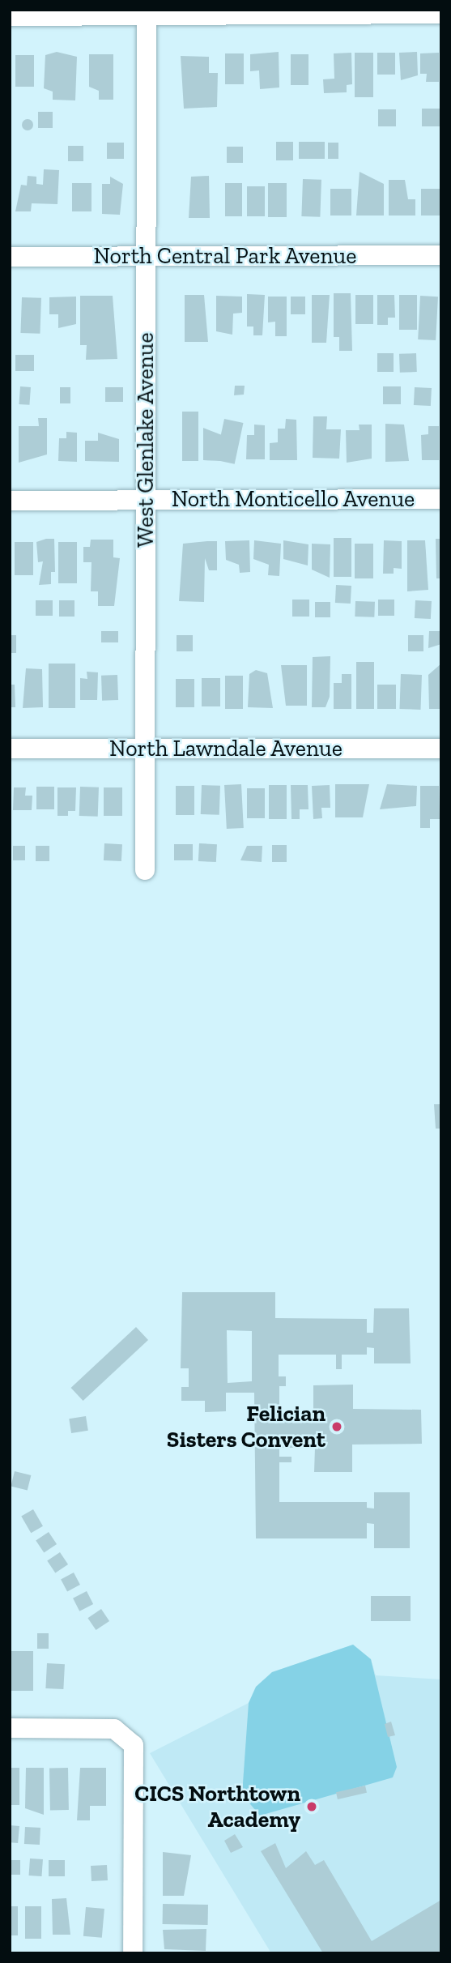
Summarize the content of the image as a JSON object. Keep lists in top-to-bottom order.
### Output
{
  "streets": {
    "street": [
      "North Central Park Avenue",
      "West Glenlake Avenue",
      "North Monticello Avenue",
      "North Lawndale Avenue"
    ]
  },
  "crossings": [
    ["North Central Park Avenue", "West Glenlake Avenue"],
    ["West Glenlake Avenue", "North Monticello Avenue"],
    ["West Glenlake Avenue", "North Lawndale Avenue"]
  ],
  "places": ["Felician Sisters Convent", "CICS Northtown Academy"]
}
